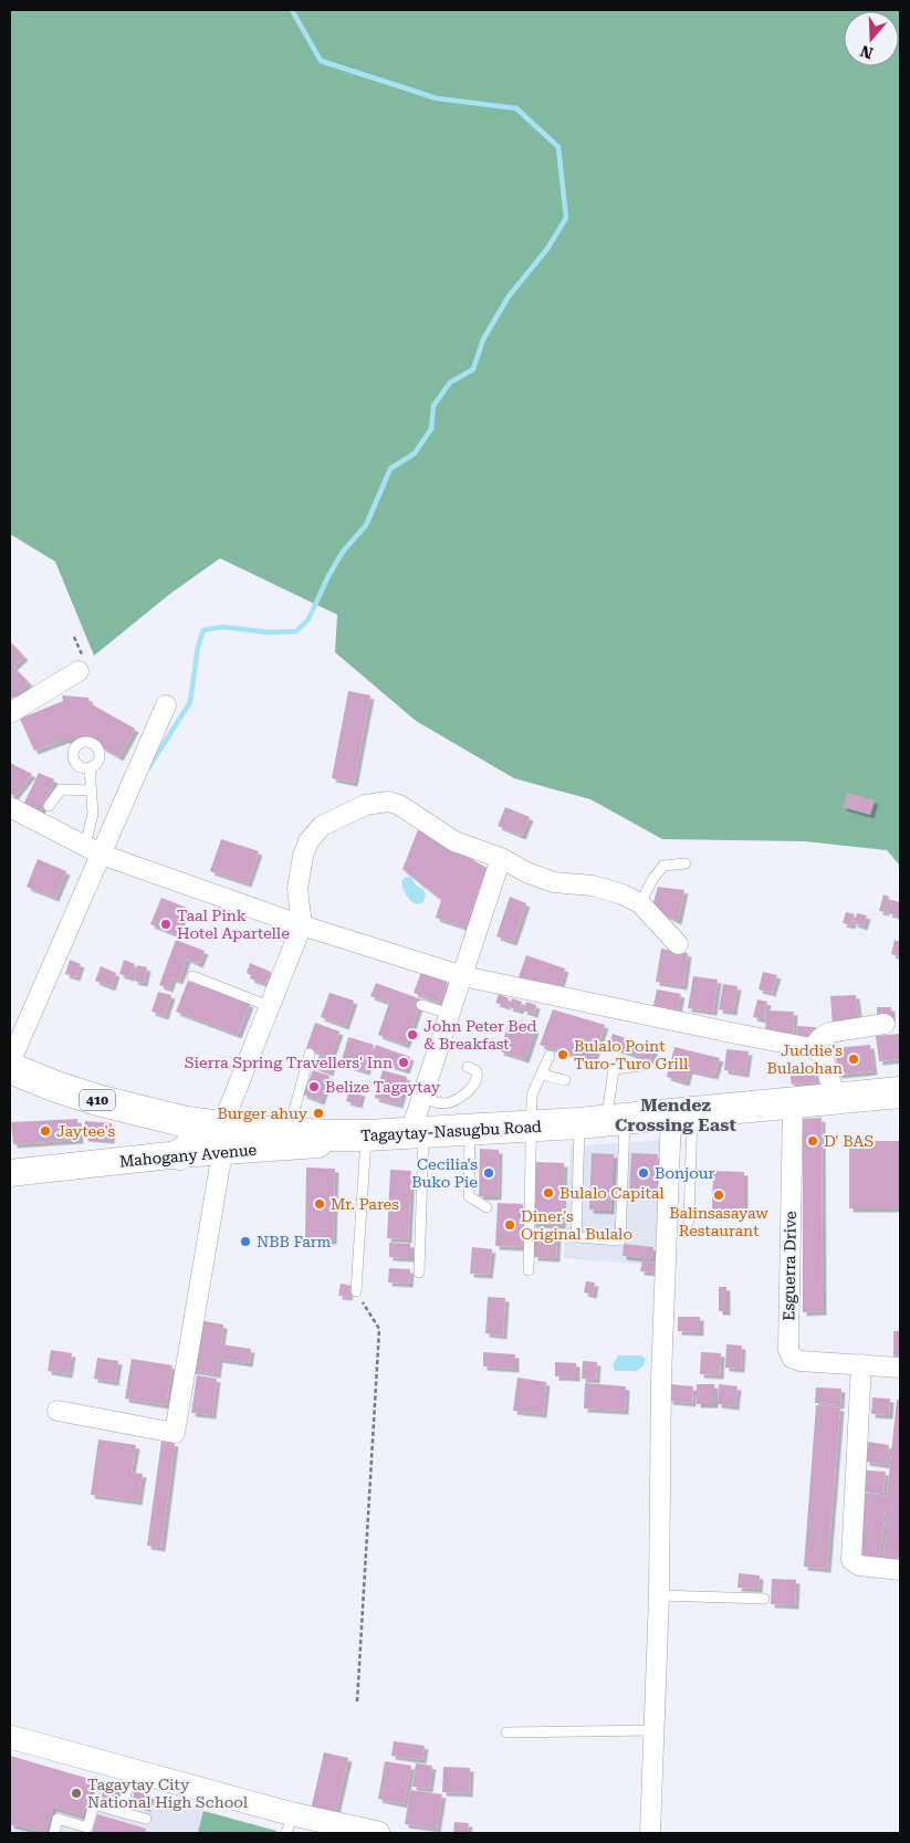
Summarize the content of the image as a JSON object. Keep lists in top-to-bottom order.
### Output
{
  "streets": {
    "main road": ["410", "Tagaytay-Nasugbu Road", "Mahogany Avenue"],
    "street": ["Esguerra Drive"]
  },
  "crossings": [
    ["Tagaytay-Nasugbu Road", "Mahogany Avenue"],
    ["Tagaytay-Nasugbu Road", "Esguerra Drive"]
  ],
  "districts": ["Mendez Crossing East"],
  "places": [
    "Taal Pink Hotel Apartelle",
    "John Peter Bed & Breakfast",
    "Bulalo Point Turo-Turo Grill",
    "Juddie's Bulalohan",
    "Sierra Spring Travellers' Inn",
    "Belize Tagaytay",
    "Burger ahuy",
    "Jaytee's",
    "D' BAS",
    "Cecilia's Buko Pie",
    "Bonjour",
    "Bulalo Capital",
    "Balinsasayaw Restaurant",
    "Mr. Pares",
    "Diner's Original Bulalo",
    "NBB Farm",
    "Tagaytay City National High School"
  ],
  "north": "bottom"
}
